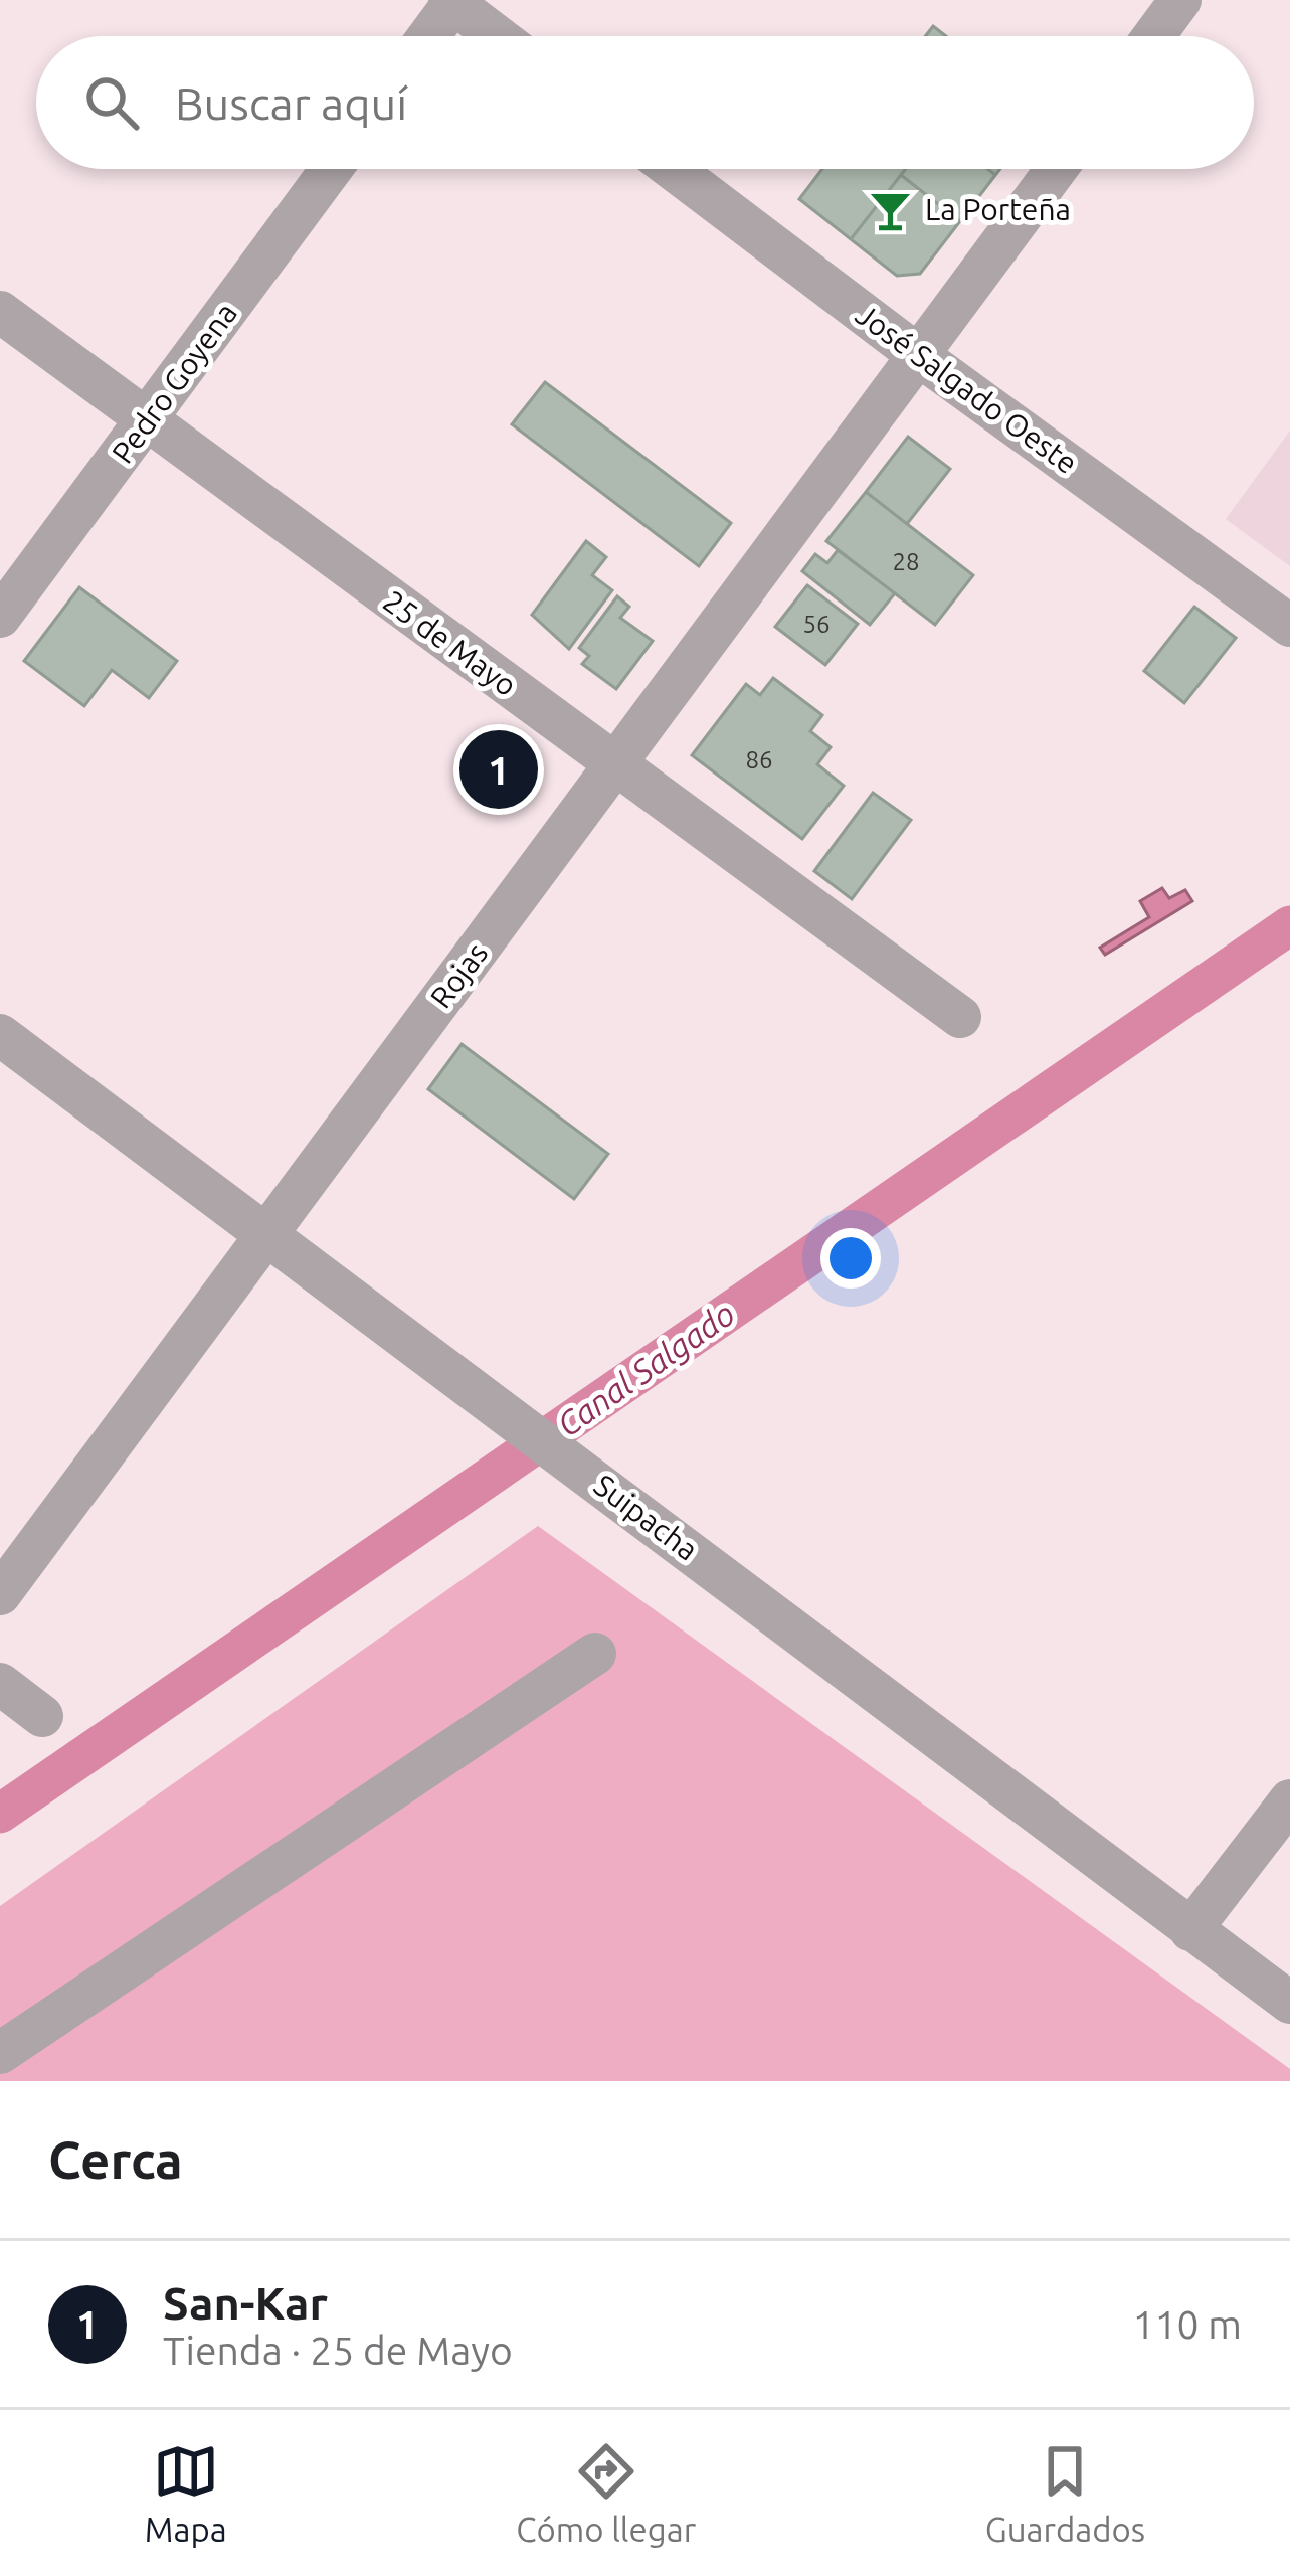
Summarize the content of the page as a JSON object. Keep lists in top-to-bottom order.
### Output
{
  "streets": {
    "street": [
      "Pedro Goyena",
      "José Salgado Oeste",
      "25 de Mayo",
      "Rojas",
      "Suipacha"
    ]
  },
  "crossings": [
    ["Pedro Goyena", "25 de Mayo"],
    ["José Salgado Oeste", "Rojas"],
    ["25 de Mayo", "Rojas"],
    ["Rojas", "Suipacha"]
  ],
  "water": ["Canal Salgado"],
  "places": {
    "bar": ["La Porteña"]
  },
  "house_numbers": ["28", "56", "86"],
  "page": {
    "search": "Buscar aquí",
    "pins": "1",
    "heading": "Cerca",
    "list": [
      {
        "mark": "1",
        "name": "San-Kar",
        "note": "Tienda · 25 de Mayo",
        "value": "110 m"
      }
    ],
    "nav": ["Mapa", "Cómo llegar", "Guardados"]
  }
}
